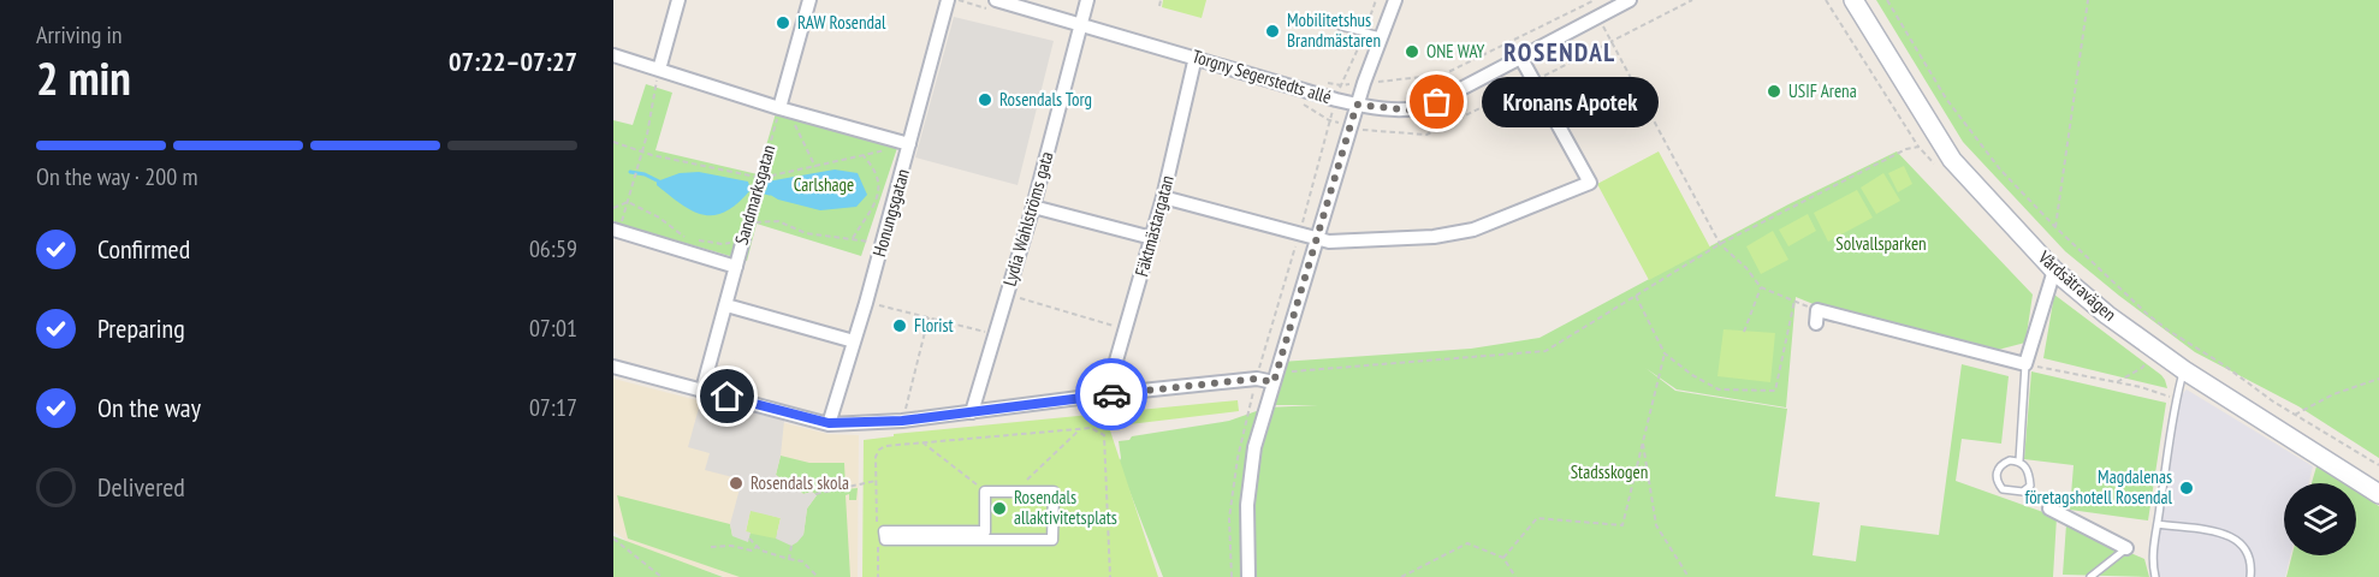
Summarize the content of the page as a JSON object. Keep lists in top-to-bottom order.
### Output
{
  "streets": {
    "main road": ["Vårdsätravägen"],
    "street": [
      "Torgny Segerstedts allé",
      "Sandmarksgatan",
      "Honungsgatan",
      "Lydia Wahlströms gata",
      "Fäktmästargatan"
    ]
  },
  "crossings": [
    ["Torgny Segerstedts allé", "Lydia Wahlströms gata"],
    ["Torgny Segerstedts allé", "Fäktmästargatan"]
  ],
  "districts": ["ROSENDAL"],
  "parks": ["Carlshage", "Solvallsparken", "Stadsskogen"],
  "places": [
    "RAW Rosendal",
    "Mobilitetshus Brandmästaren",
    "ONE WAY",
    "USIF Arena",
    "Rosendals Torg",
    "Kronans Apotek",
    "Florist",
    "Rosendals skola",
    "Magdalenas företagshotell Rosendal",
    "Rosendals allaktivitetsplats"
  ],
  "page": {
    "heading": ["2 min", "Arriving in", "07:22–07:27"],
    "bubble": "Kronans Apotek",
    "bar": "On the way · 200 m",
    "list": [
      ["Confirmed", "06:59"],
      ["Preparing", "07:01"],
      ["On the way", "07:17"],
      "Delivered"
    ]
  }
}
